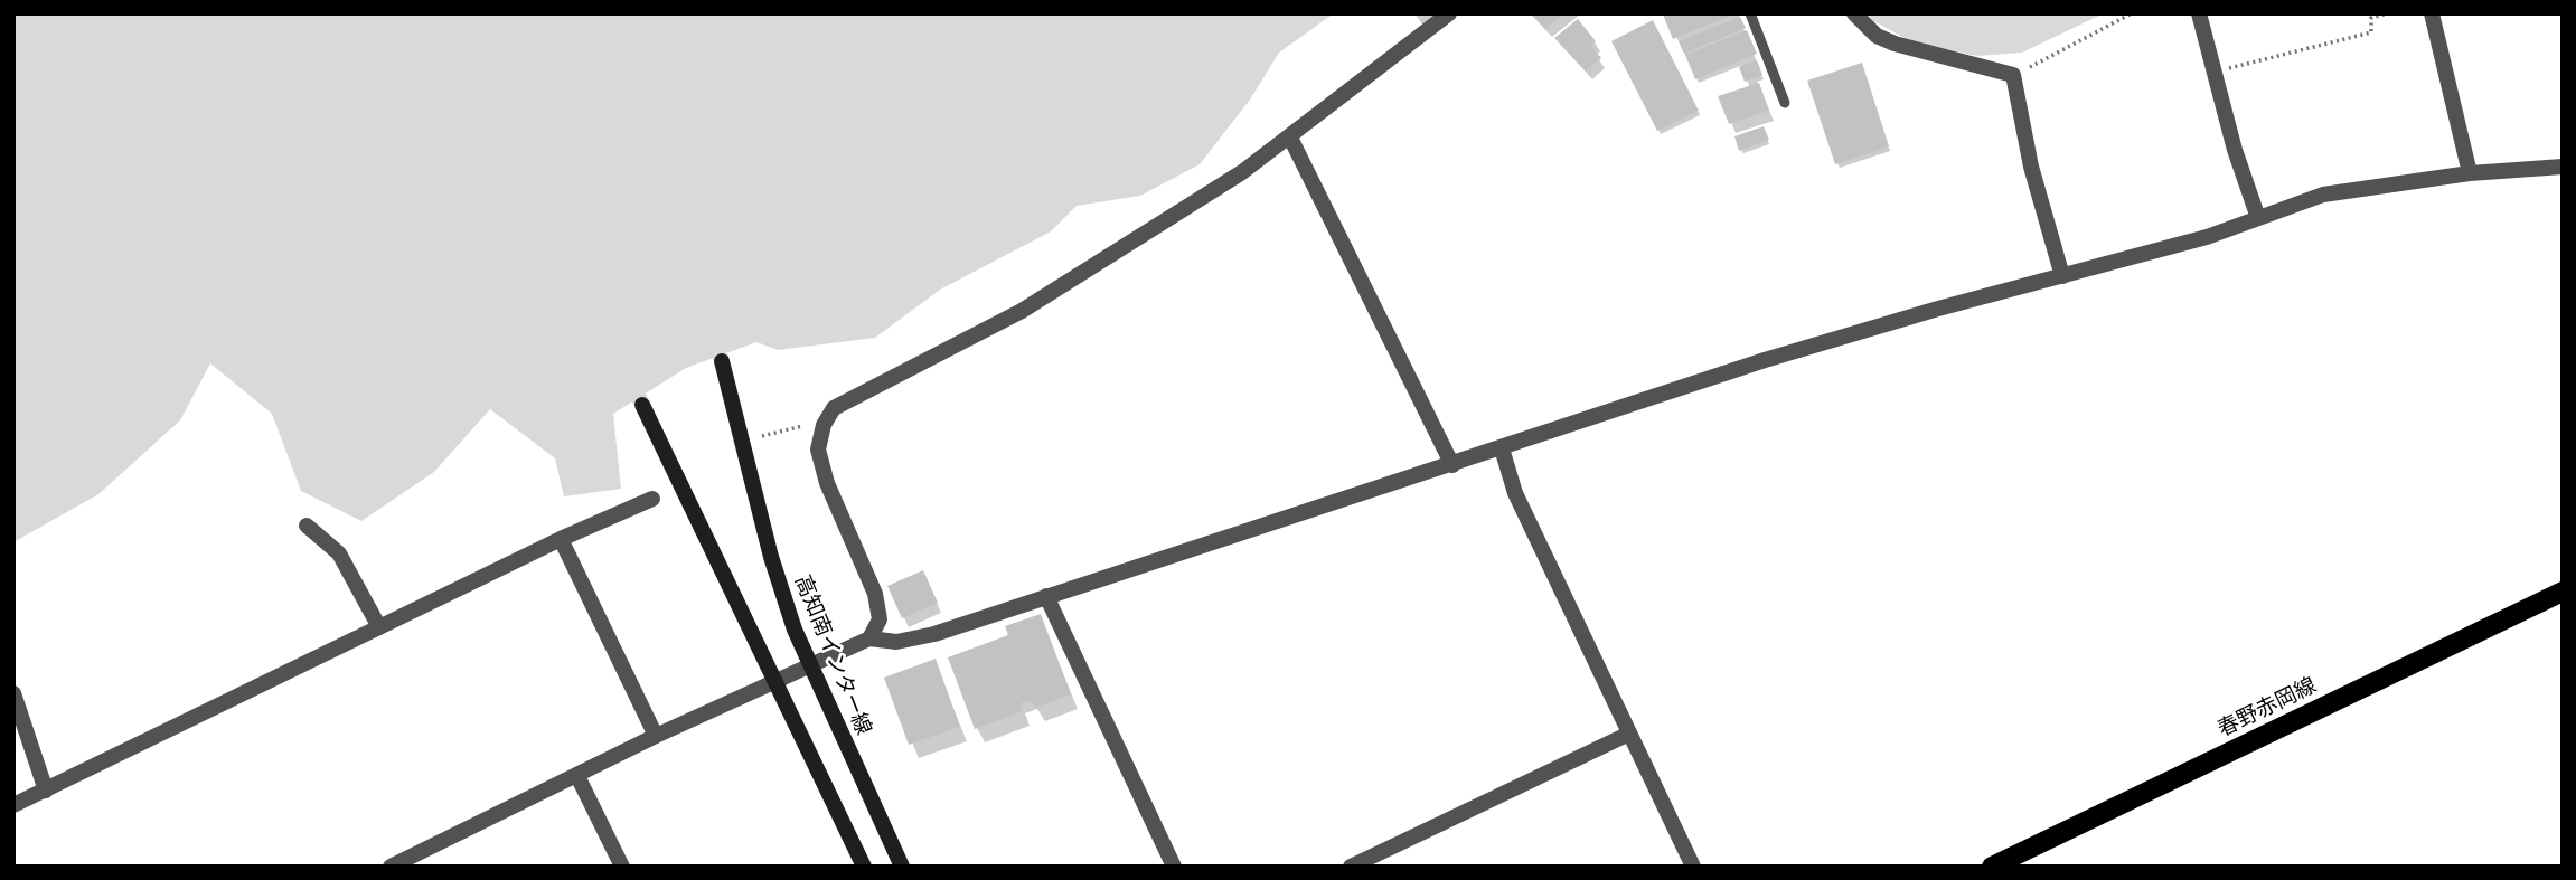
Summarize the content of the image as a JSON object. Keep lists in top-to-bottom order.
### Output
{
  "streets": {
    "main road": ["高知南インター線", "春野赤岡線"]
  }
}
